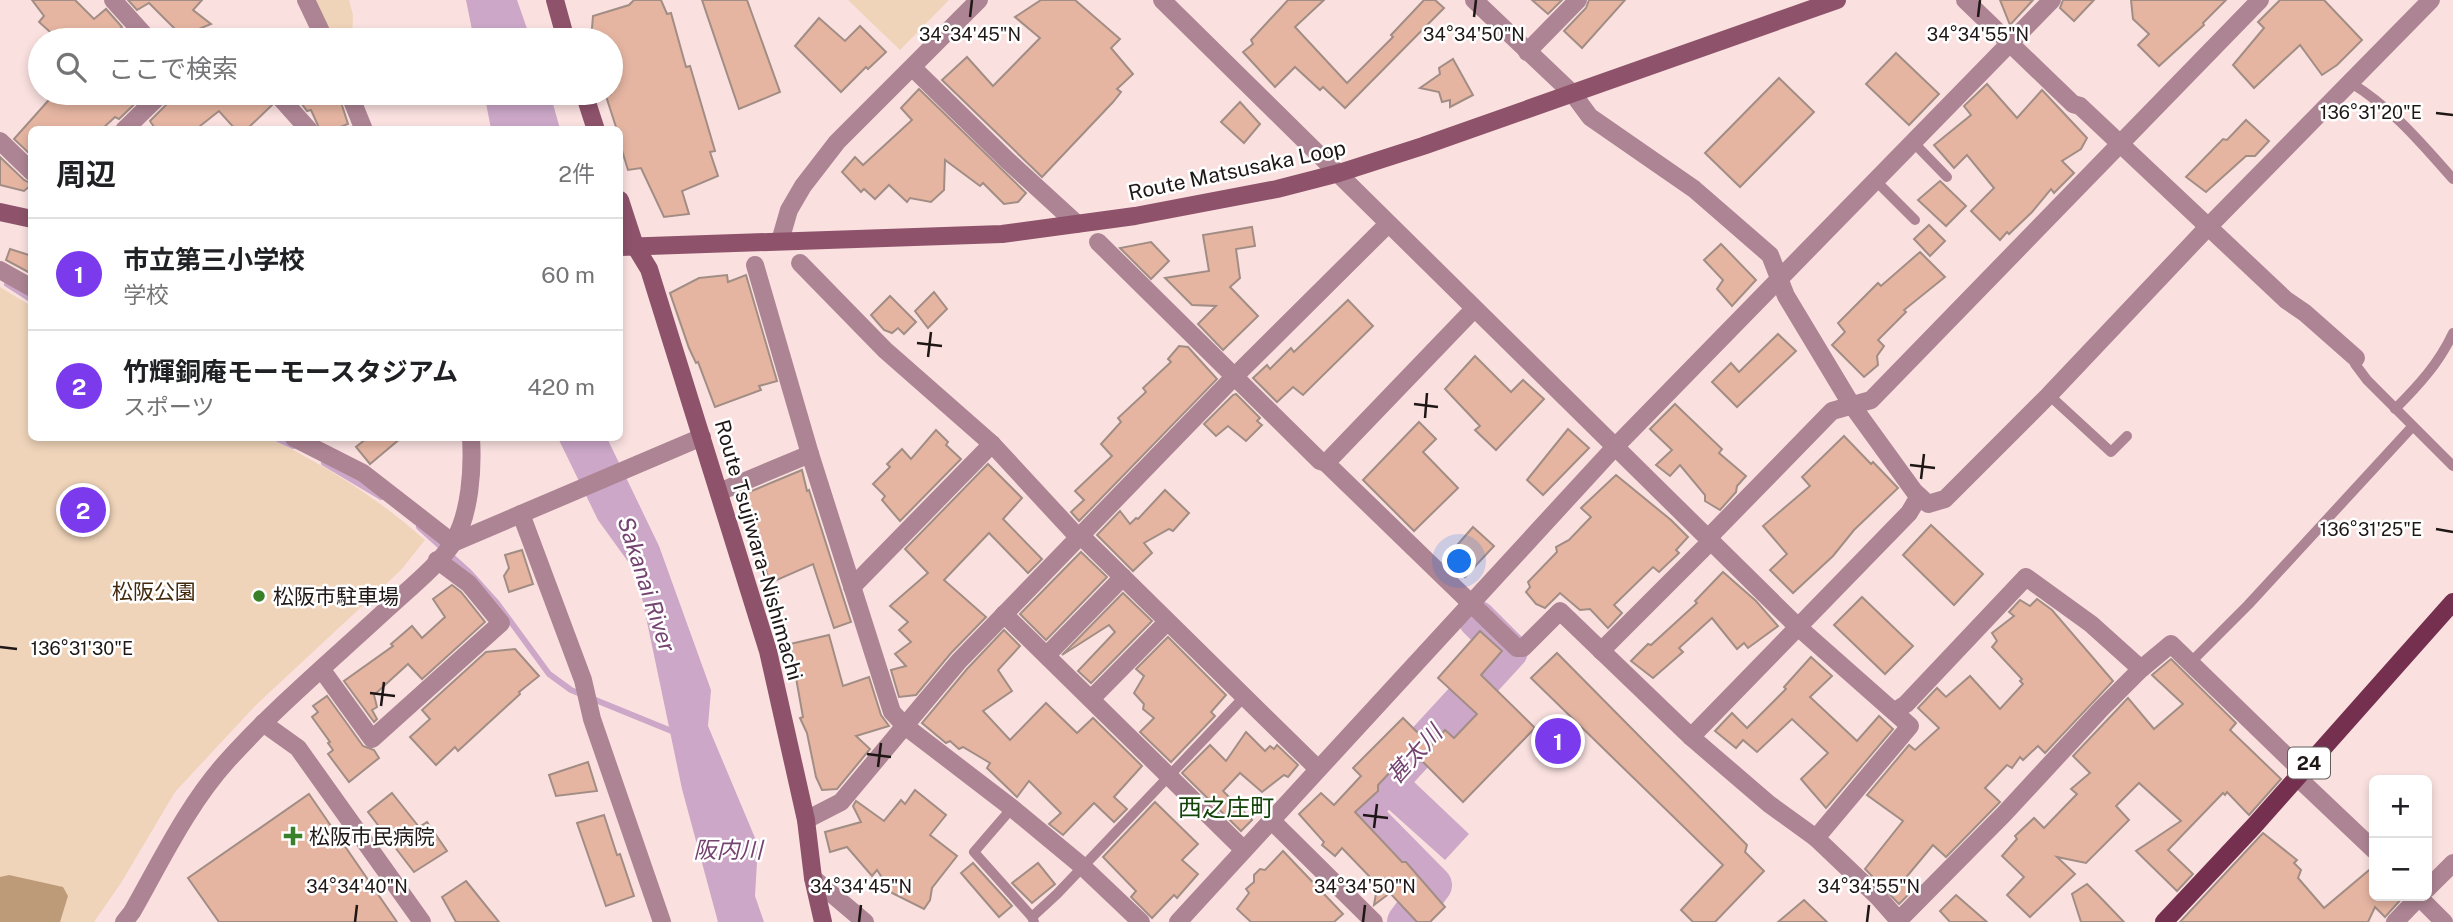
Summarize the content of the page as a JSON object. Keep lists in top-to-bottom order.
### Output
{
  "streets": {
    "main road": ["Route Matsusaka Loop", "Route Tsujiwara-Nishimachi", "24"]
  },
  "crossings": [
    ["Route Matsusaka Loop", "Route Tsujiwara-Nishimachi"]
  ],
  "districts": ["西之庄町"],
  "water": ["Sakanai River", "甚太川", "阪内川"],
  "parks": ["松阪公園"],
  "places": {
    "other": ["松阪市駐車場"],
    "health": ["松阪市民病院"]
  },
  "page": {
    "search": "ここで検索",
    "heading": ["周辺", "2件"],
    "list": [
      {
        "mark": "1",
        "name": "市立第三小学校",
        "note": "学校",
        "value": "60 m"
      },
      {
        "mark": "2",
        "name": "竹輝銅庵モーモースタジアム",
        "note": "スポーツ",
        "value": "420 m"
      }
    ],
    "pins": ["2", "1"],
    "map_buttons": ["+", "−"]
  },
  "coordinates": [
    "34°34'45\"N",
    "34°34'50\"N",
    "34°34'55\"N",
    "136°31'20\"E",
    "136°31'25\"E",
    "136°31'30\"E",
    "34°34'40\"N"
  ]
}
